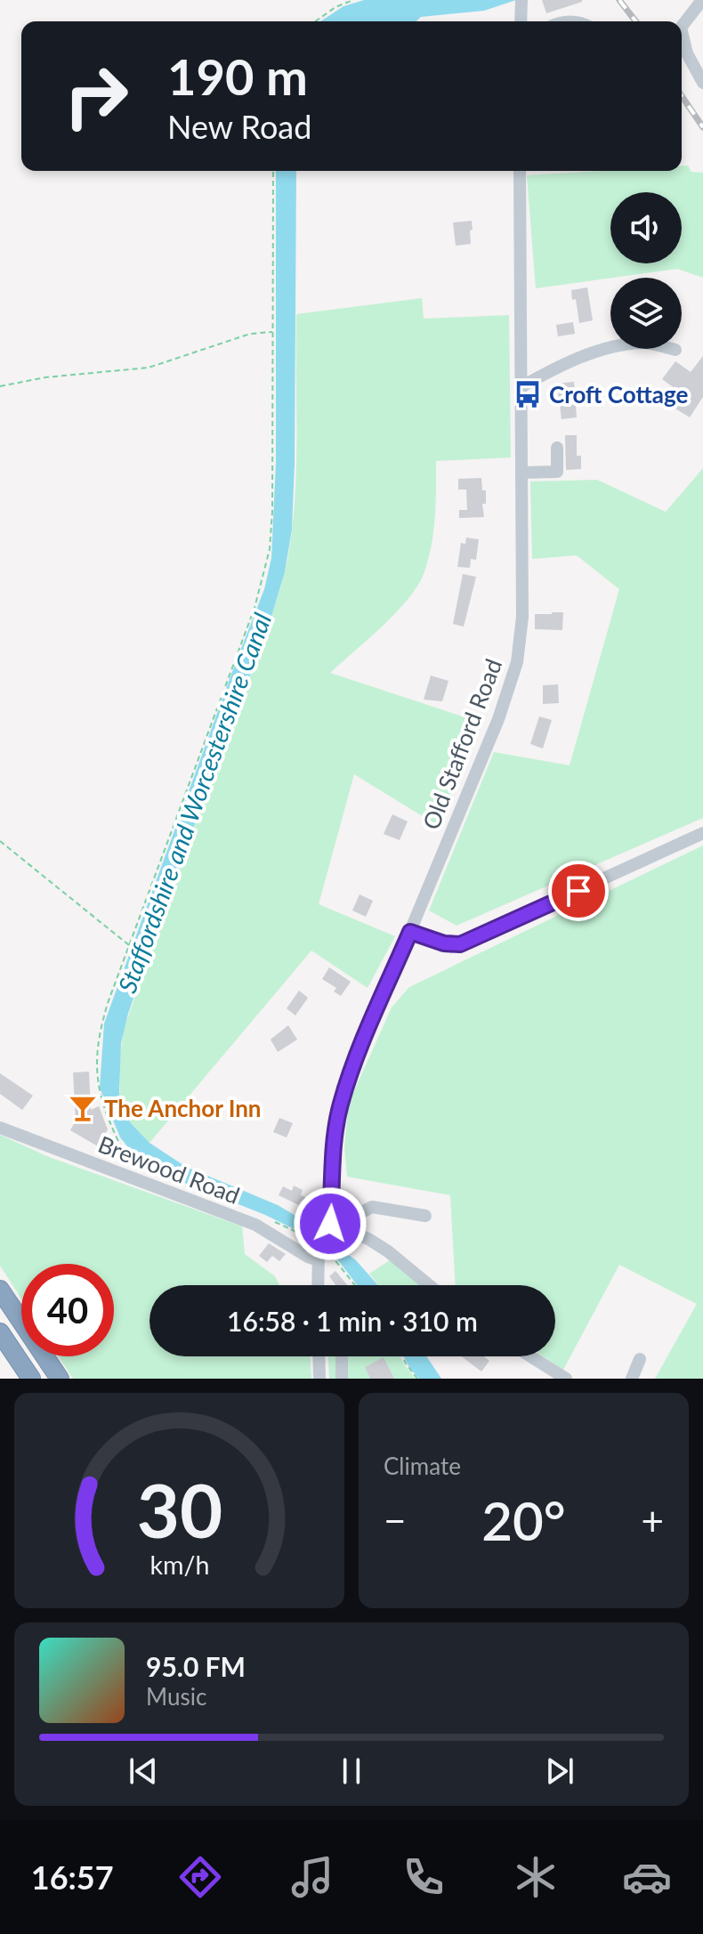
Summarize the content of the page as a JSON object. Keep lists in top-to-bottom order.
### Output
{
  "streets": {
    "street": ["Old Stafford Road", "Brewood Road"]
  },
  "crossings": [
    ["Old Stafford Road", "Brewood Road"]
  ],
  "water": ["Staffordshire and Worcestershire Canal"],
  "places": {
    "bus stop": ["Croft Cottage"],
    "bar": ["The Anchor Inn"]
  },
  "page": {
    "turn": ["190 m", "New Road"],
    "limit": "40",
    "trip": "16:58 · 1 min · 310 m",
    "tile": "Climate",
    "heat": ["−", "20°", "+"],
    "song": ["95.0 FM", "Music"],
    "tabs": "16:57",
    "gauge": ["30", "km/h"]
  }
}
